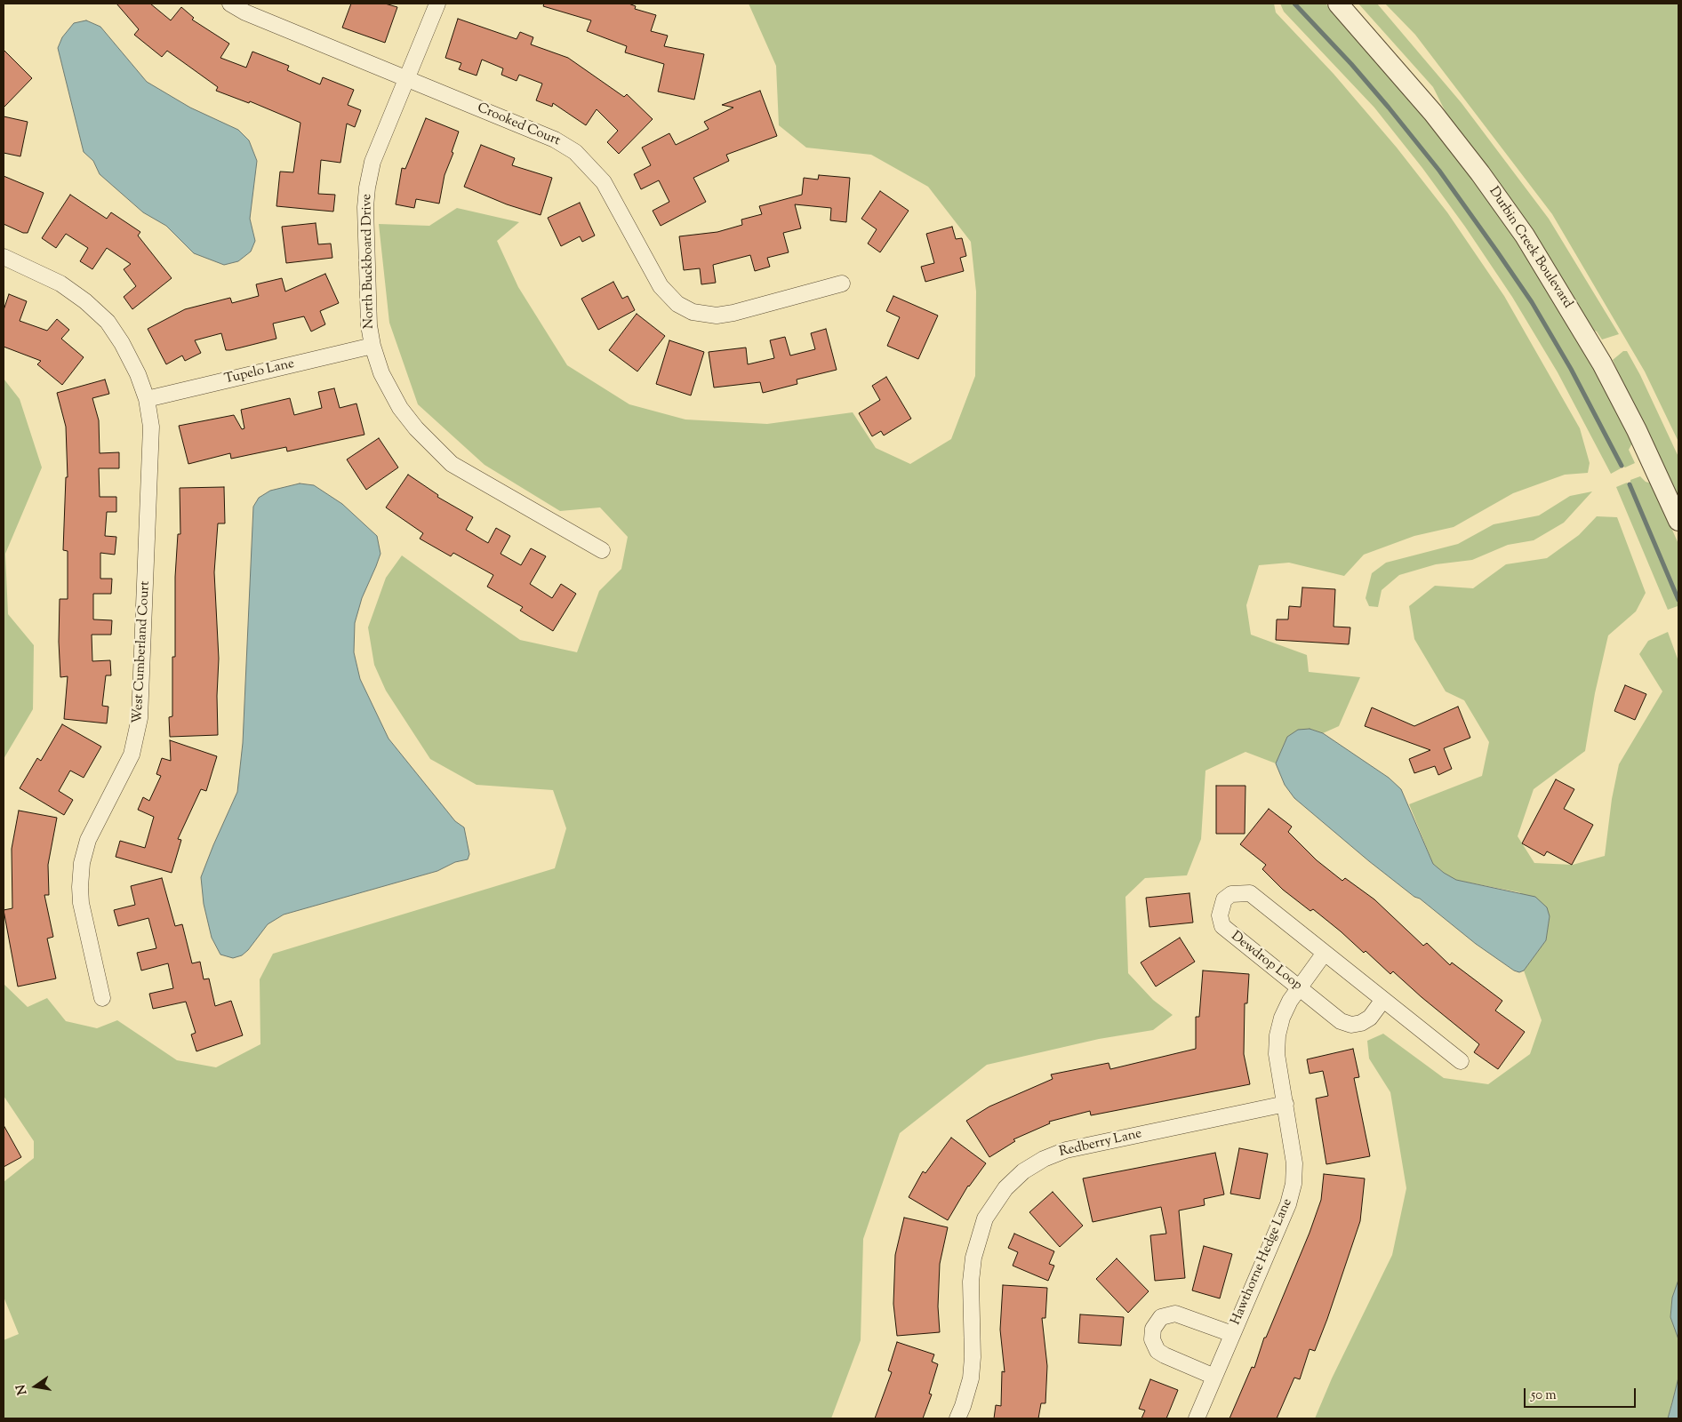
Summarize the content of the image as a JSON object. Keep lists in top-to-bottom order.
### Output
{
  "streets": {
    "street": [
      "Crooked Court",
      "Durbin Creek Boulevard",
      "North Buckboard Drive",
      "Tupelo Lane",
      "West Cumberland Court",
      "Dewdrop Loop",
      "Redberry Lane",
      "Hawthorne Hedge Lane"
    ]
  },
  "crossings": [
    ["Crooked Court", "North Buckboard Drive"],
    ["North Buckboard Drive", "Tupelo Lane"],
    ["Tupelo Lane", "West Cumberland Court"],
    ["Dewdrop Loop", "Hawthorne Hedge Lane"],
    ["Redberry Lane", "Hawthorne Hedge Lane"]
  ],
  "scale_bar": "50 m",
  "north": "left"
}
